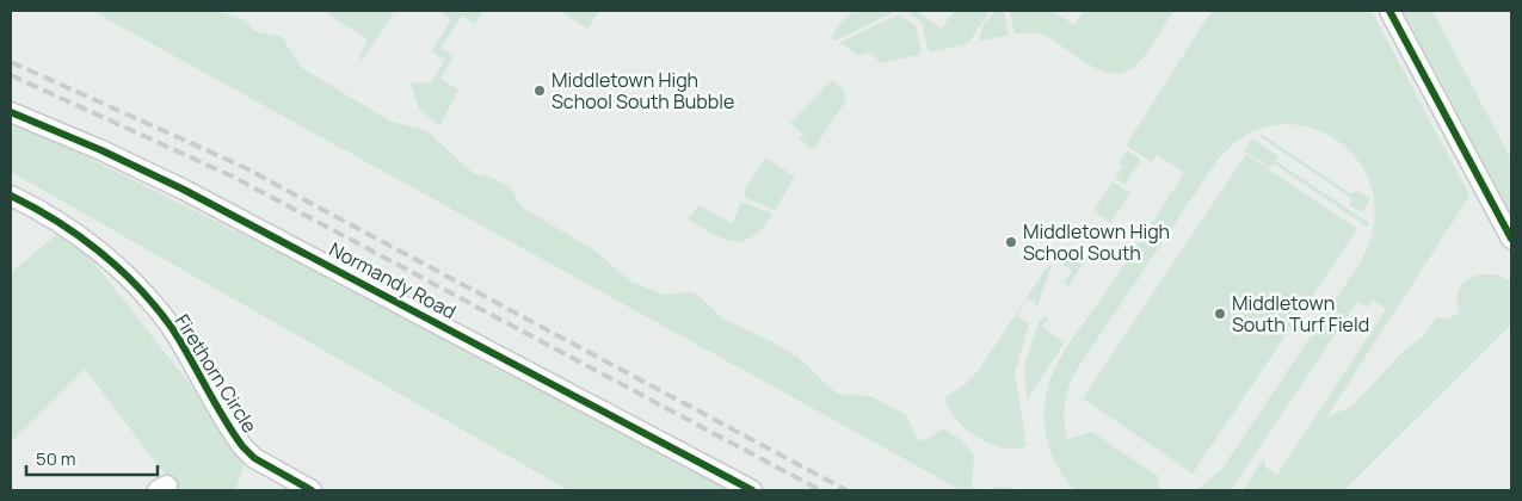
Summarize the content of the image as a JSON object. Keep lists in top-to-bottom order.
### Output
{
  "streets": {
    "street": ["Normandy Road", "Firethorn Circle"]
  },
  "places": ["Middletown High School South Bubble", "Middletown High School South", "Middletown South Turf Field"],
  "scale_bar": "50 m"
}
